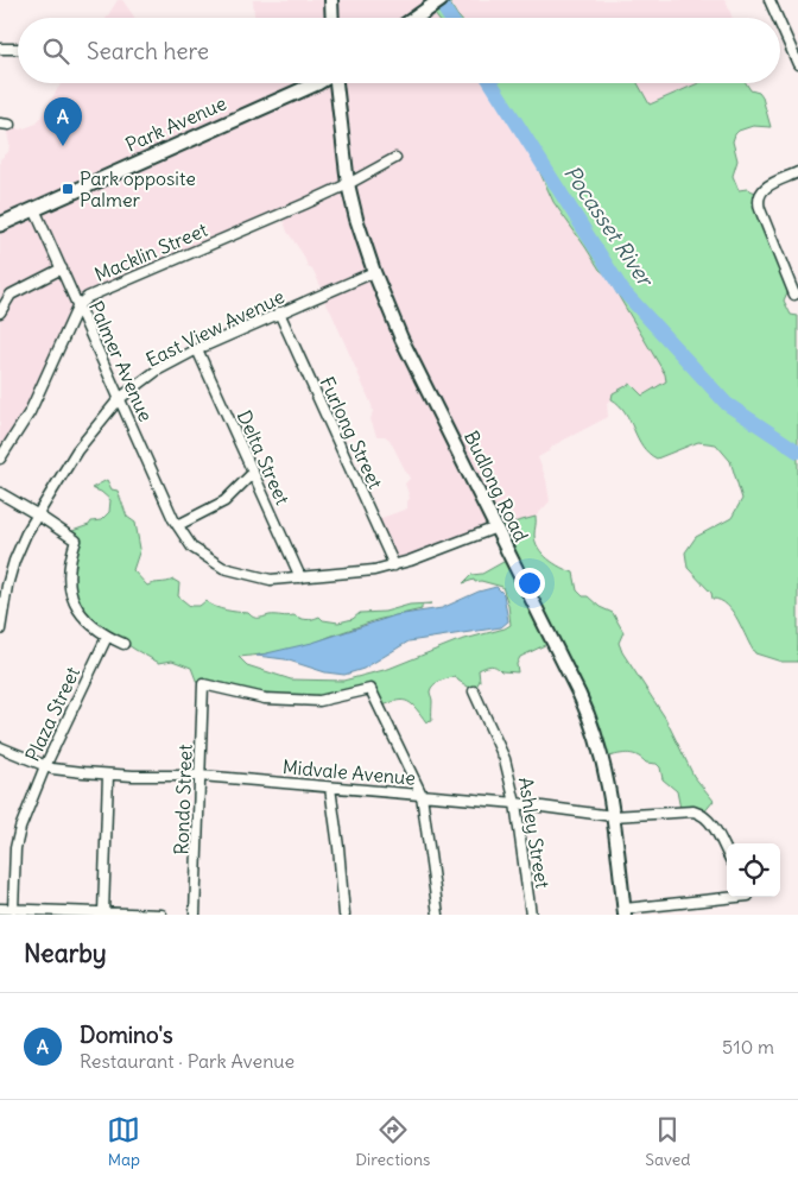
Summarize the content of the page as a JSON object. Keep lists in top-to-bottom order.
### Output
{
  "streets": {
    "main road": ["Park Avenue", "Budlong Road"],
    "street": [
      "Macklin Street",
      "East View Avenue",
      "Palmer Avenue",
      "Furlong Street",
      "Delta Street",
      "Plaza Street",
      "Midvale Avenue",
      "Rondo Street",
      "Ashley Street"
    ]
  },
  "crossings": [
    ["Park Avenue", "Palmer Avenue"],
    ["Macklin Street", "Palmer Avenue"],
    ["Macklin Street", "Budlong Road"],
    ["East View Avenue", "Palmer Avenue"],
    ["East View Avenue", "Furlong Street"],
    ["East View Avenue", "Delta Street"],
    ["East View Avenue", "Budlong Road"],
    ["Palmer Avenue", "Furlong Street"],
    ["Palmer Avenue", "Delta Street"],
    ["Palmer Avenue", "Budlong Road"],
    ["Budlong Road", "Midvale Avenue"],
    ["Plaza Street", "Midvale Avenue"],
    ["Midvale Avenue", "Rondo Street"],
    ["Midvale Avenue", "Ashley Street"]
  ],
  "water": ["Pocasset River"],
  "places": {
    "transit": ["Park opposite Palmer"]
  },
  "page": {
    "search": "Search here",
    "pins": "A",
    "heading": "Nearby",
    "list": [
      {
        "mark": "A",
        "name": "Domino's",
        "note": "Restaurant · Park Avenue",
        "value": "510 m"
      }
    ],
    "nav": ["Map", "Directions", "Saved"]
  }
}
